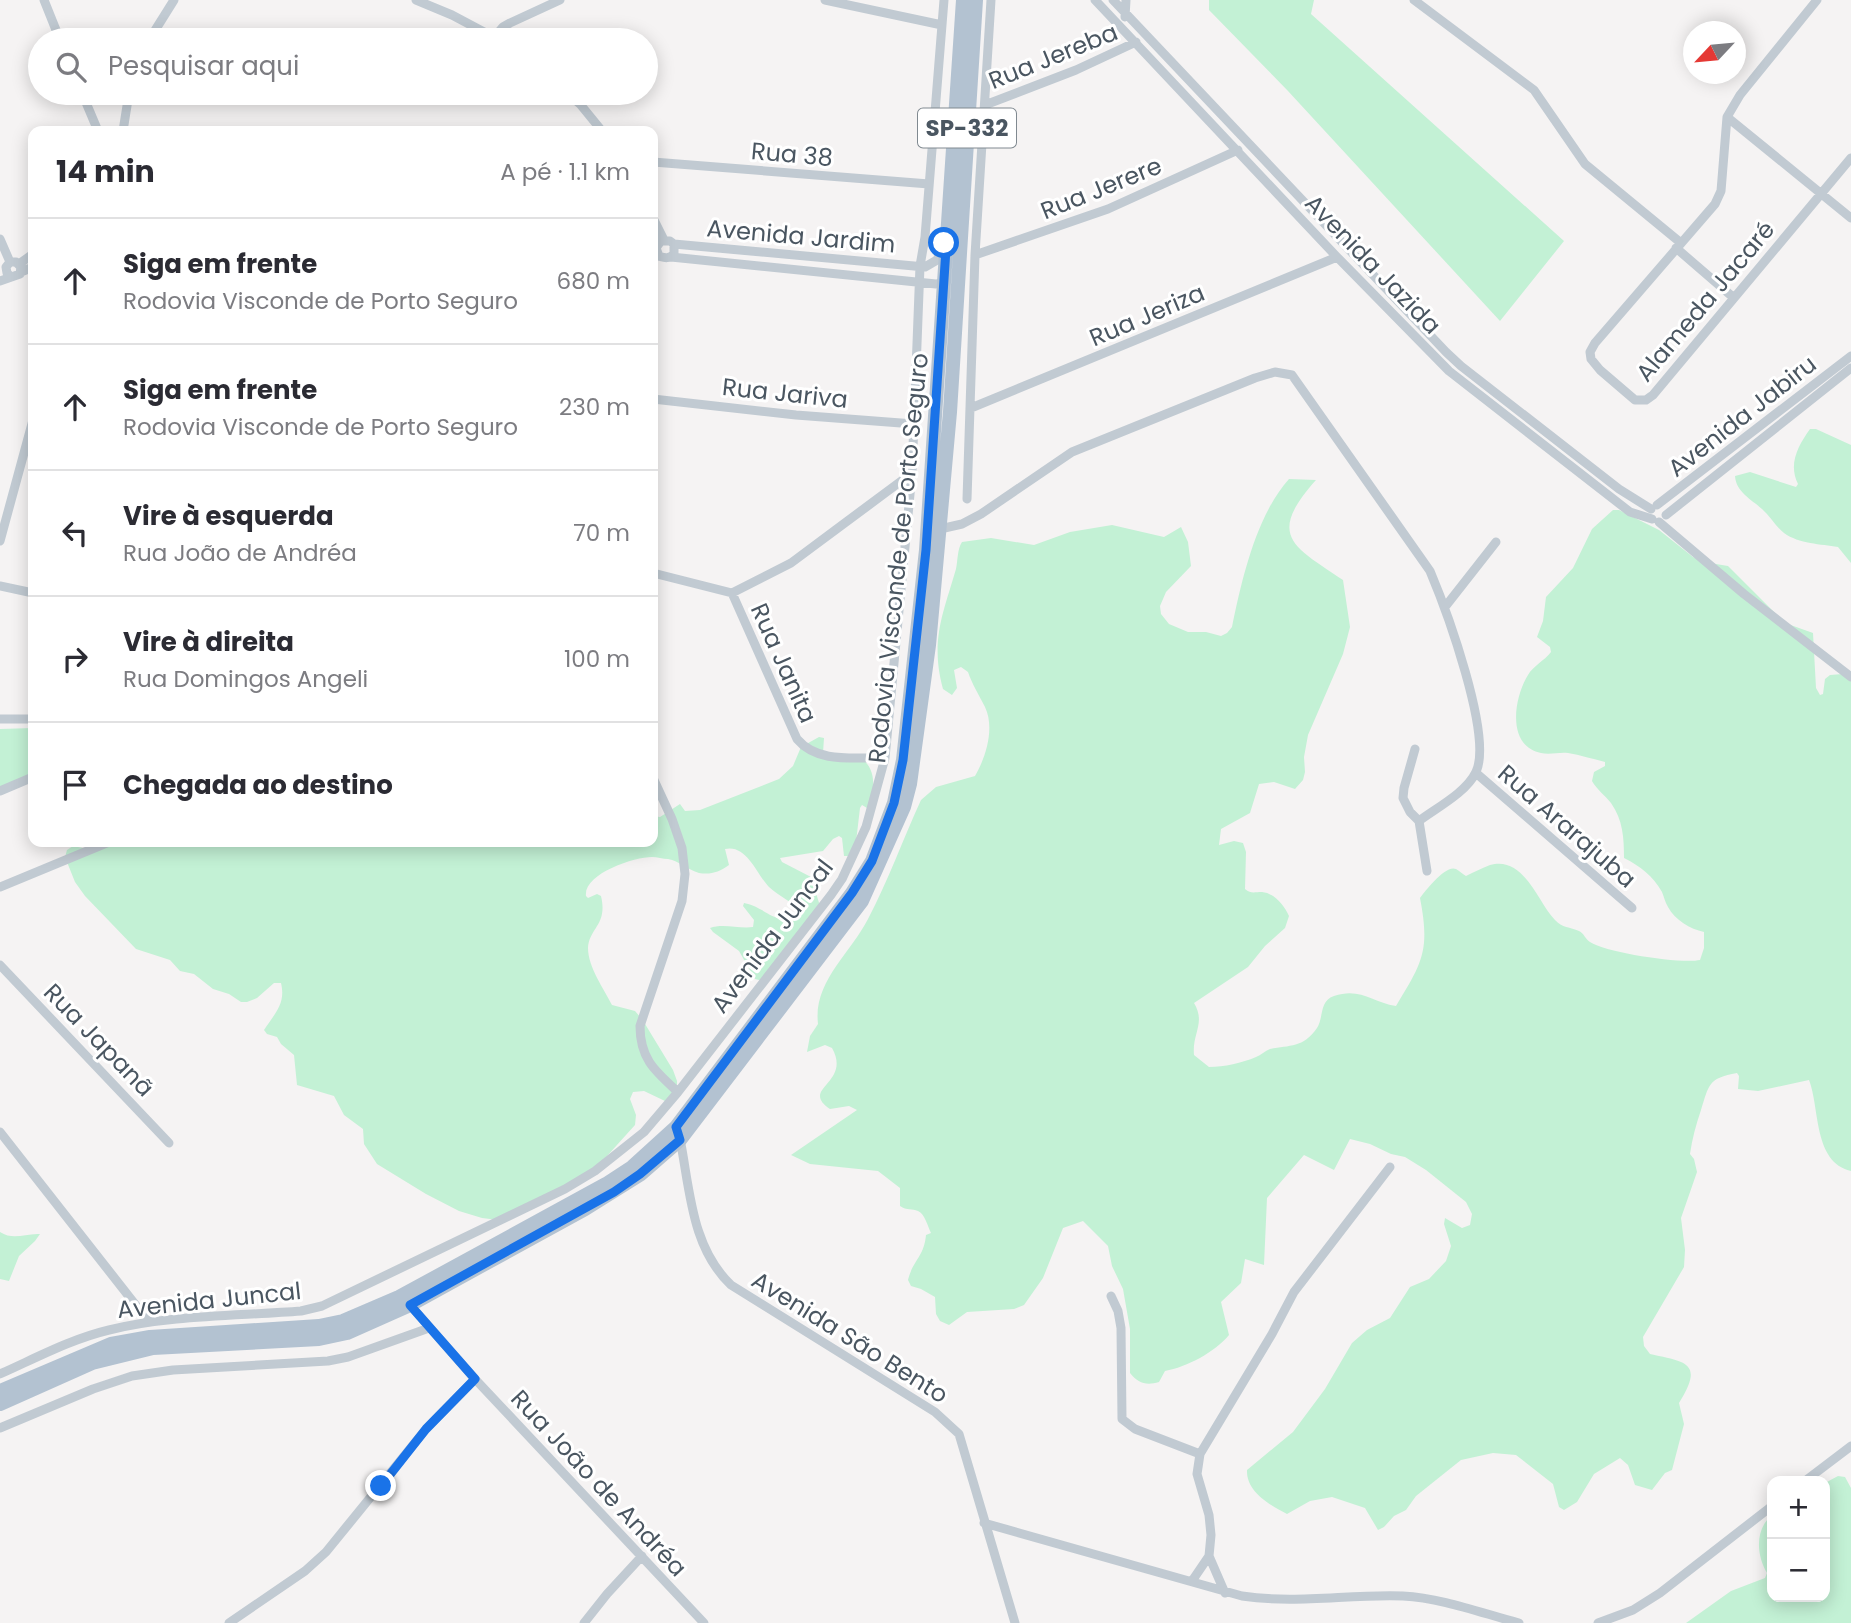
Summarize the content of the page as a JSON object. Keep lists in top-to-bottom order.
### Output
{
  "streets": {
    "main road": ["SP-332", "Rodovia Visconde de Porto Seguro"],
    "street": [
      "Rua Jereba",
      "Rua 38",
      "Rua Jerere",
      "Avenida Jardim",
      "Avenida Jazida",
      "Alameda Jacaré",
      "Rua Jeriza",
      "Rua Jariva",
      "Avenida Jabiru",
      "Rua Janita",
      "Rua Ararajuba",
      "Avenida Juncal",
      "Rua Japanã",
      "Avenida São Bento",
      "Rua João de Andréa"
    ]
  },
  "crossings": [
    ["Rua Jereba", "Avenida Jazida"],
    ["SP-332", "Rua Jerere"],
    ["SP-332", "Avenida Jardim"],
    ["SP-332", "Rodovia Visconde de Porto Seguro"],
    ["Rua 38", "Avenida Juncal"],
    ["Rua Jerere", "Avenida Jazida"],
    ["Rua Jerere", "Rodovia Visconde de Porto Seguro"],
    ["Avenida Jardim", "Rodovia Visconde de Porto Seguro"],
    ["Avenida Jardim", "Avenida Juncal"],
    ["Avenida Jazida", "Rua Jeriza"],
    ["Avenida Jazida", "Avenida Jabiru"],
    ["Rua Jariva", "Avenida Juncal"],
    ["Rodovia Visconde de Porto Seguro", "Avenida São Bento"],
    ["Rodovia Visconde de Porto Seguro", "Rua João de Andréa"],
    ["Rua Janita", "Avenida Juncal"]
  ],
  "north": "bottom left",
  "page": {
    "search": "Pesquisar aqui",
    "heading": ["14 min", "A pé · 1.1 km"],
    "list": [
      ["Siga em frente", "Rodovia Visconde de Porto Seguro", "680 m"],
      ["Siga em frente", "Rodovia Visconde de Porto Seguro", "230 m"],
      ["Vire à esquerda", "Rua João de Andréa", "70 m"],
      ["Vire à direita", "Rua Domingos Angeli", "100 m"],
      "Chegada ao destino"
    ],
    "map_buttons": ["+", "−"]
  }
}
